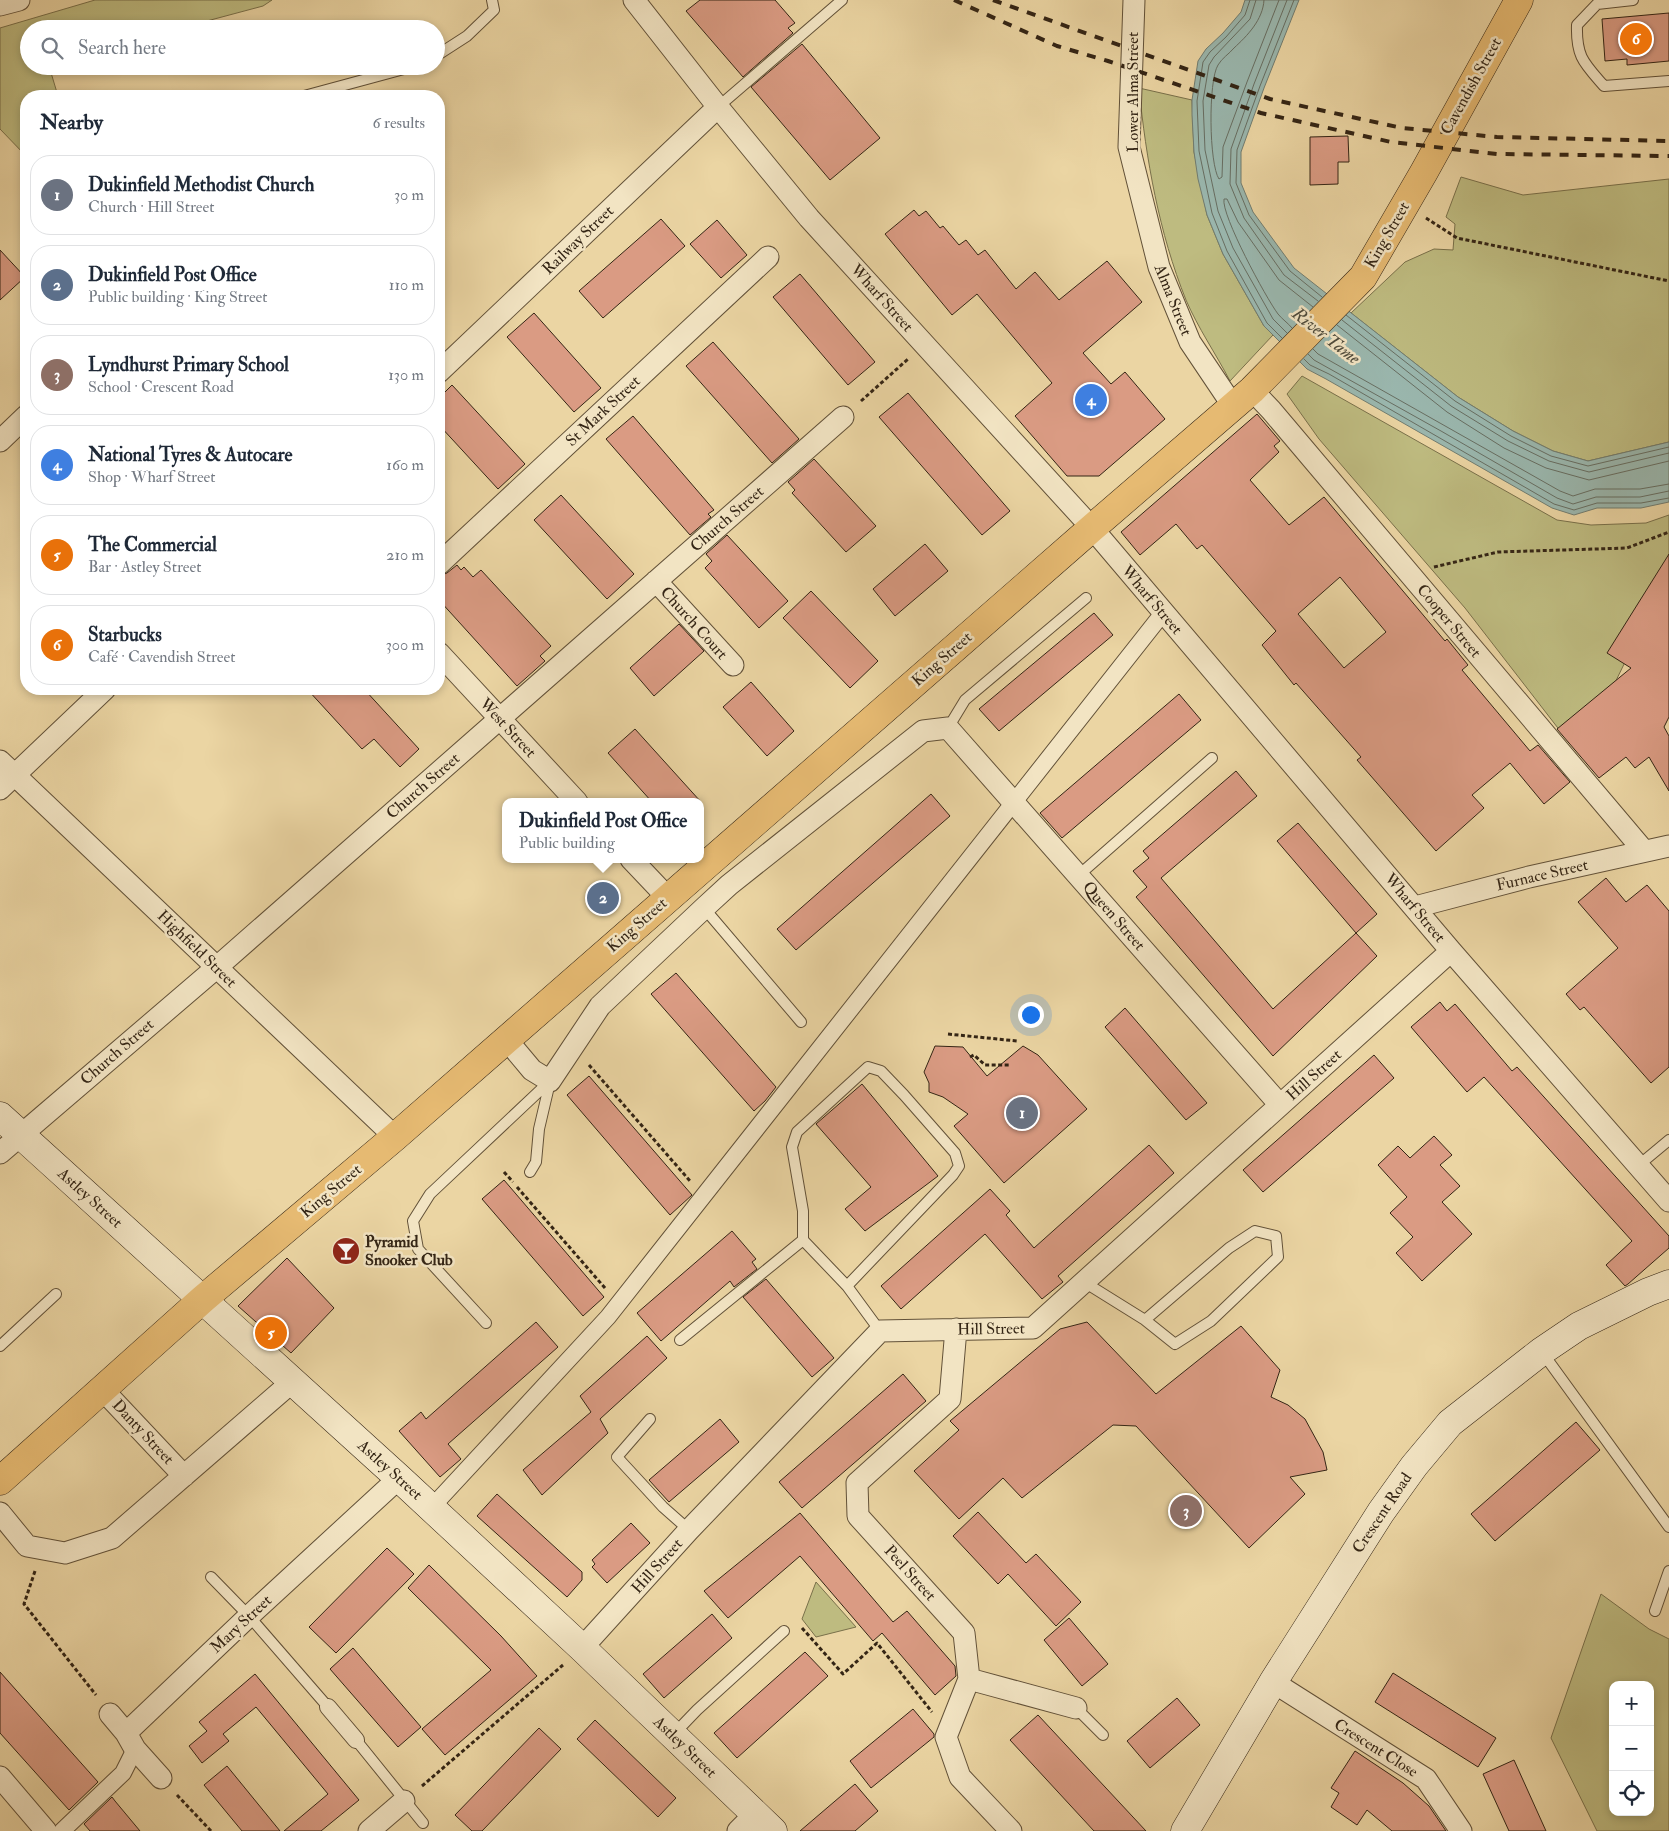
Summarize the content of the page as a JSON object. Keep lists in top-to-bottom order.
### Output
{
  "streets": {
    "main road": [
      "Cavendish Street",
      "King Street",
      "Astley Street",
      "Crescent Road"
    ],
    "street": [
      "Lower Alma Street",
      "Railway Street",
      "Wharf Street",
      "Alma Street",
      "St Mark Street",
      "Church Street",
      "Cooper Street",
      "Church Court",
      "West Street",
      "Furnace Street",
      "Queen Street",
      "Highfield Street",
      "Hill Street",
      "Danty Street",
      "Peel Street",
      "Mary Street",
      "Crescent Close"
    ]
  },
  "crossings": [
    ["Cavendish Street", "King Street"],
    ["Lower Alma Street", "Alma Street"],
    ["King Street", "Wharf Street"],
    ["King Street", "Alma Street"],
    ["King Street", "Cooper Street"],
    ["King Street", "Highfield Street"],
    ["King Street", "Astley Street"],
    ["King Street", "Danty Street"],
    ["Railway Street", "Wharf Street"],
    ["Wharf Street", "Furnace Street"],
    ["Wharf Street", "Hill Street"],
    ["Alma Street", "Cooper Street"],
    ["Church Street", "Church Court"],
    ["Church Street", "West Street"],
    ["Church Street", "Highfield Street"],
    ["Church Street", "Astley Street"],
    ["Cooper Street", "Furnace Street"],
    ["Queen Street", "Hill Street"],
    ["Hill Street", "Astley Street"],
    ["Hill Street", "Peel Street"],
    ["Astley Street", "Mary Street"],
    ["Crescent Road", "Crescent Close"]
  ],
  "water": ["River Tame"],
  "places": {
    "bar": ["Pyramid Snooker Club"]
  },
  "page": {
    "search": "Search here",
    "pins": [
      "6",
      "4",
      "2",
      "1",
      "5",
      "3"
    ],
    "heading": ["Nearby", "6 results"],
    "list": [
      {
        "mark": "1",
        "name": "Dukinfield Methodist Church",
        "note": "Church · Hill Street",
        "value": "30 m"
      },
      {
        "mark": "2",
        "name": "Dukinfield Post Office",
        "note": "Public building · King Street",
        "value": "110 m"
      },
      {
        "mark": "3",
        "name": "Lyndhurst Primary School",
        "note": "School · Crescent Road",
        "value": "130 m"
      },
      {
        "mark": "4",
        "name": "National Tyres & Autocare",
        "note": "Shop · Wharf Street",
        "value": "160 m"
      },
      {
        "mark": "5",
        "name": "The Commercial",
        "note": "Bar · Astley Street",
        "value": "210 m"
      },
      {
        "mark": "6",
        "name": "Starbucks",
        "note": "Café · Cavendish Street",
        "value": "300 m"
      }
    ],
    "popup": ["Dukinfield Post Office", "Public building"],
    "map_buttons": ["+", "−"]
  }
}
